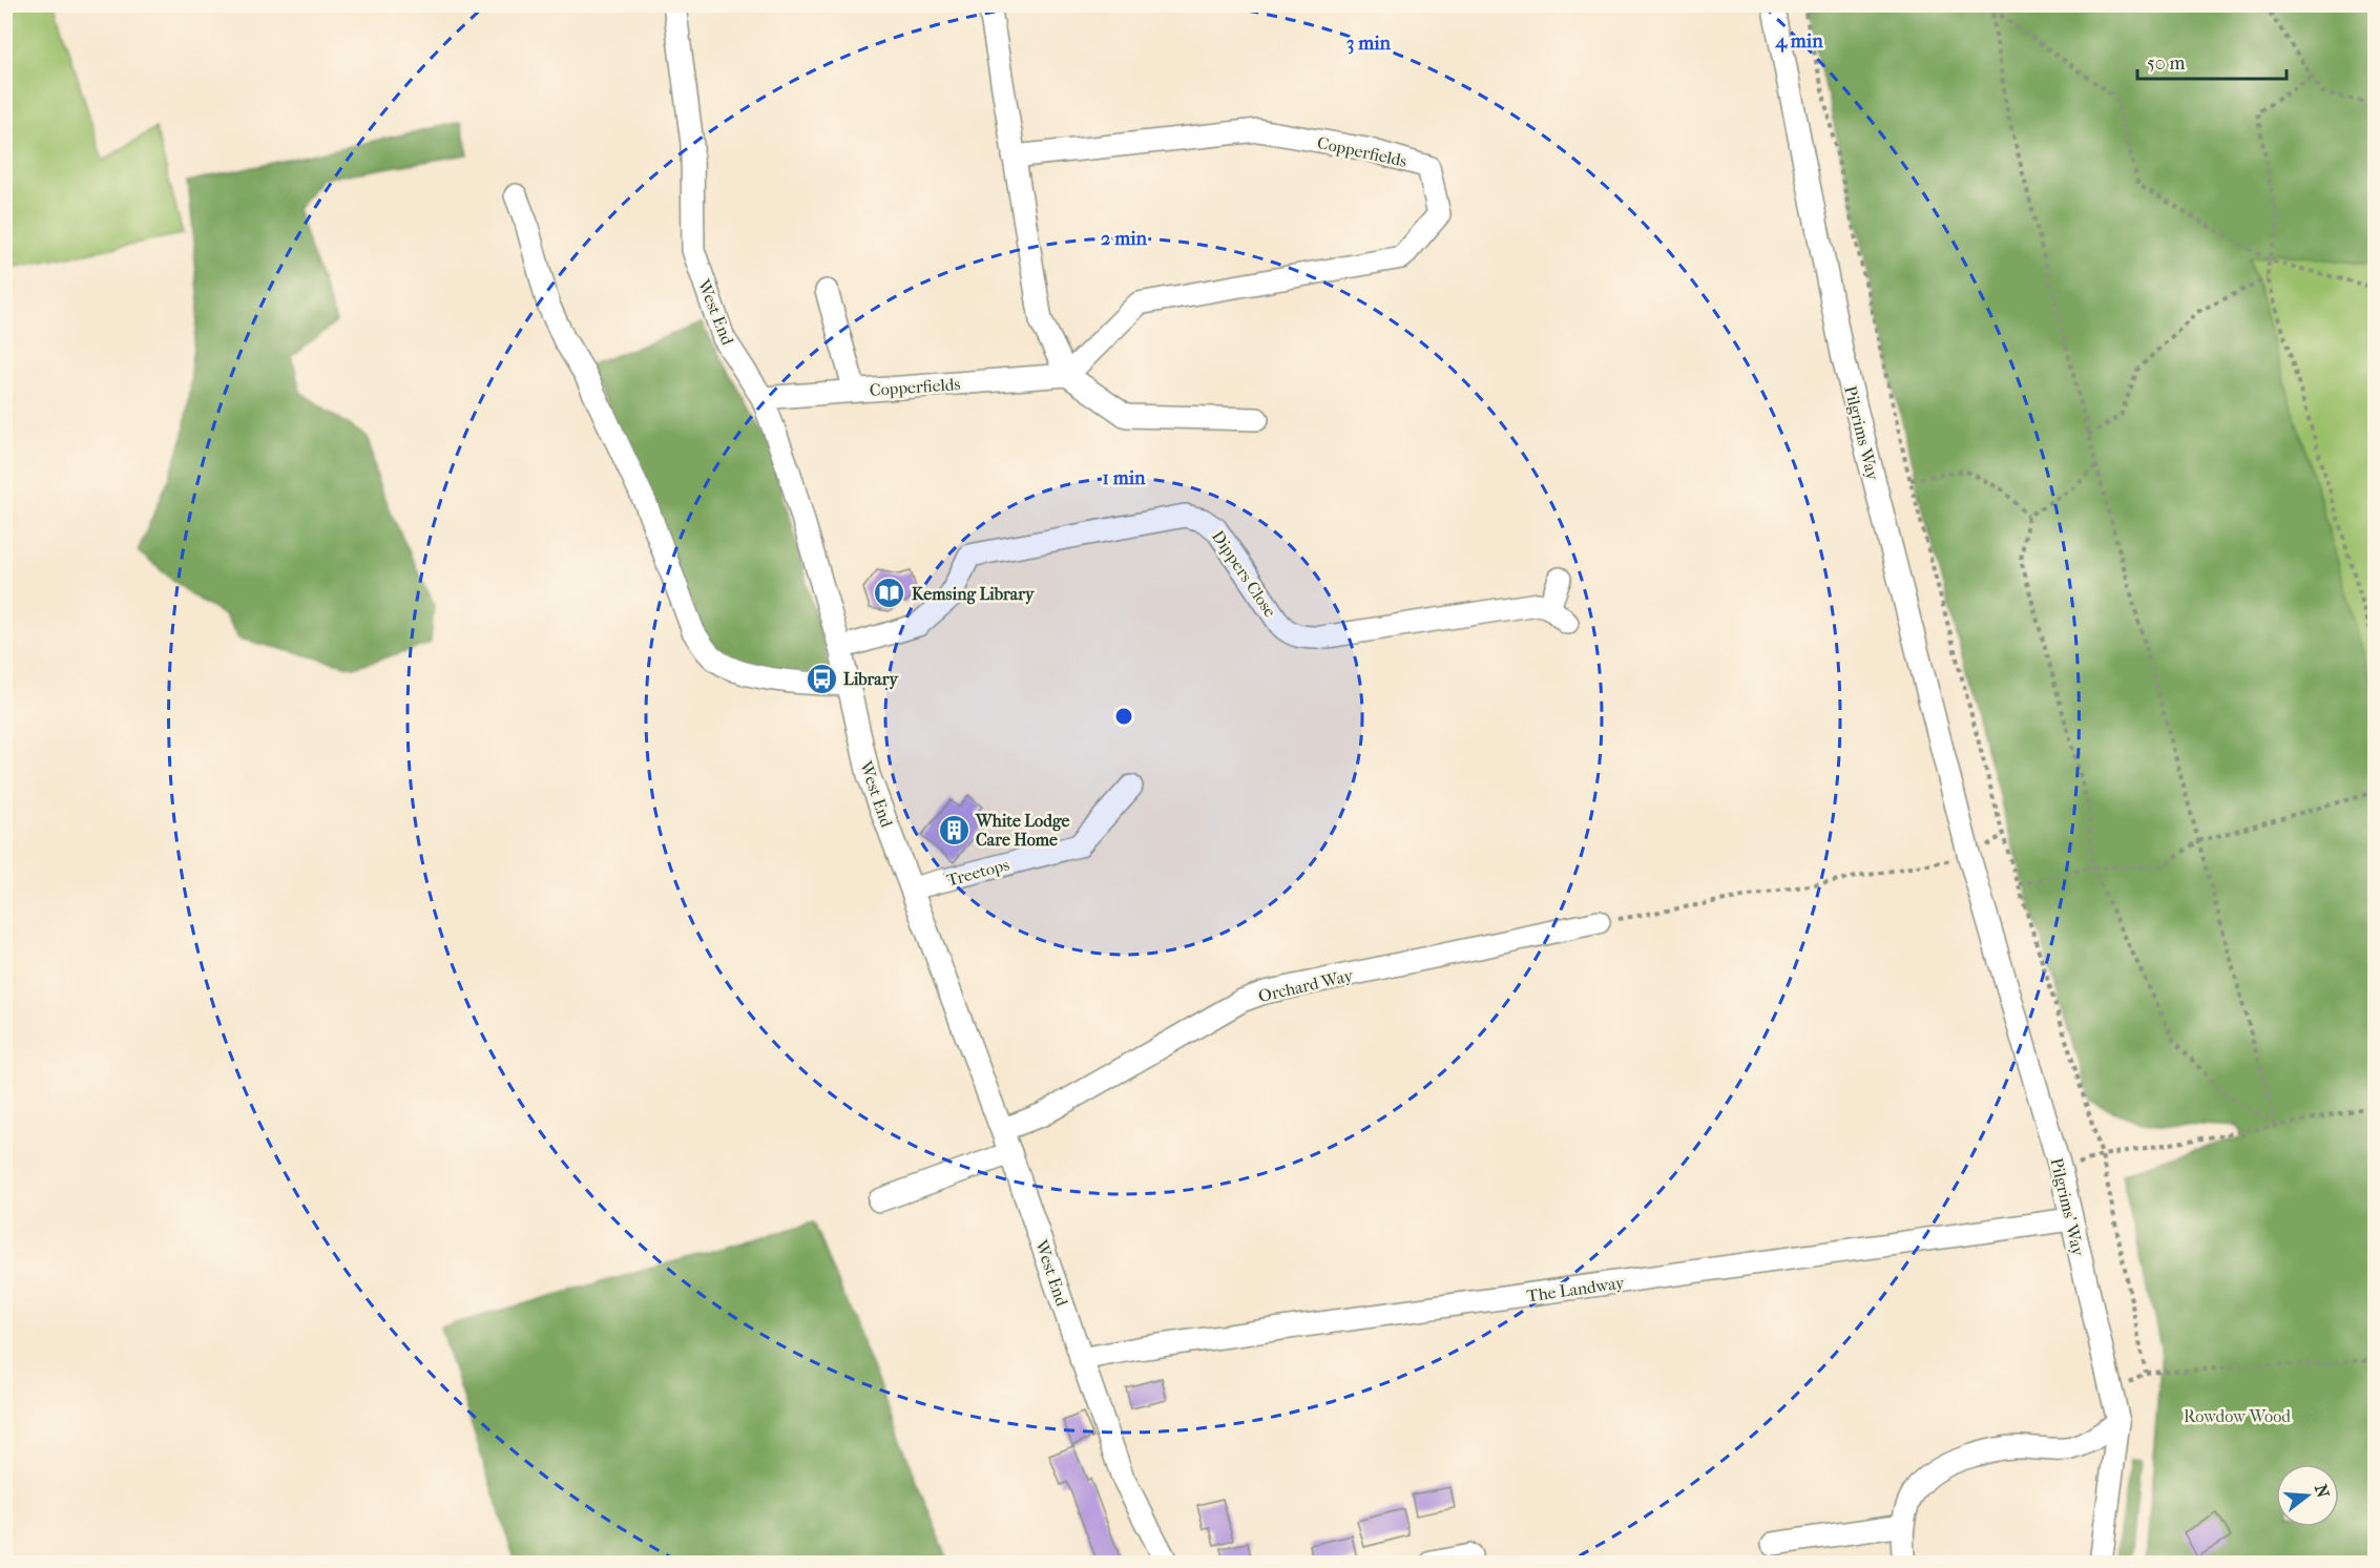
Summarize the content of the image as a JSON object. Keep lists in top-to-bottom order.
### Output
{
  "streets": {
    "street": [
      "Copperfields",
      "West End",
      "Pilgrims Way",
      "Dippers Close",
      "Treetops",
      "Orchard Way",
      "Pilgrims' Way",
      "The Landway"
    ]
  },
  "crossings": [
    ["Copperfields", "West End"],
    ["West End", "Dippers Close"],
    ["West End", "Treetops"],
    ["West End", "Orchard Way"],
    ["West End", "The Landway"],
    ["Pilgrims Way", "Pilgrims' Way"],
    ["Pilgrims' Way", "The Landway"]
  ],
  "parks": ["Rowdow Wood"],
  "places": {
    "library": ["Kemsing Library"],
    "bus stop": ["Library"],
    "building": ["White Lodge Care Home"]
  },
  "scale_bar": "50 m",
  "north": "right",
  "rings": [
    "4 min",
    "3 min",
    "2 min",
    "1 min"
  ]
}
